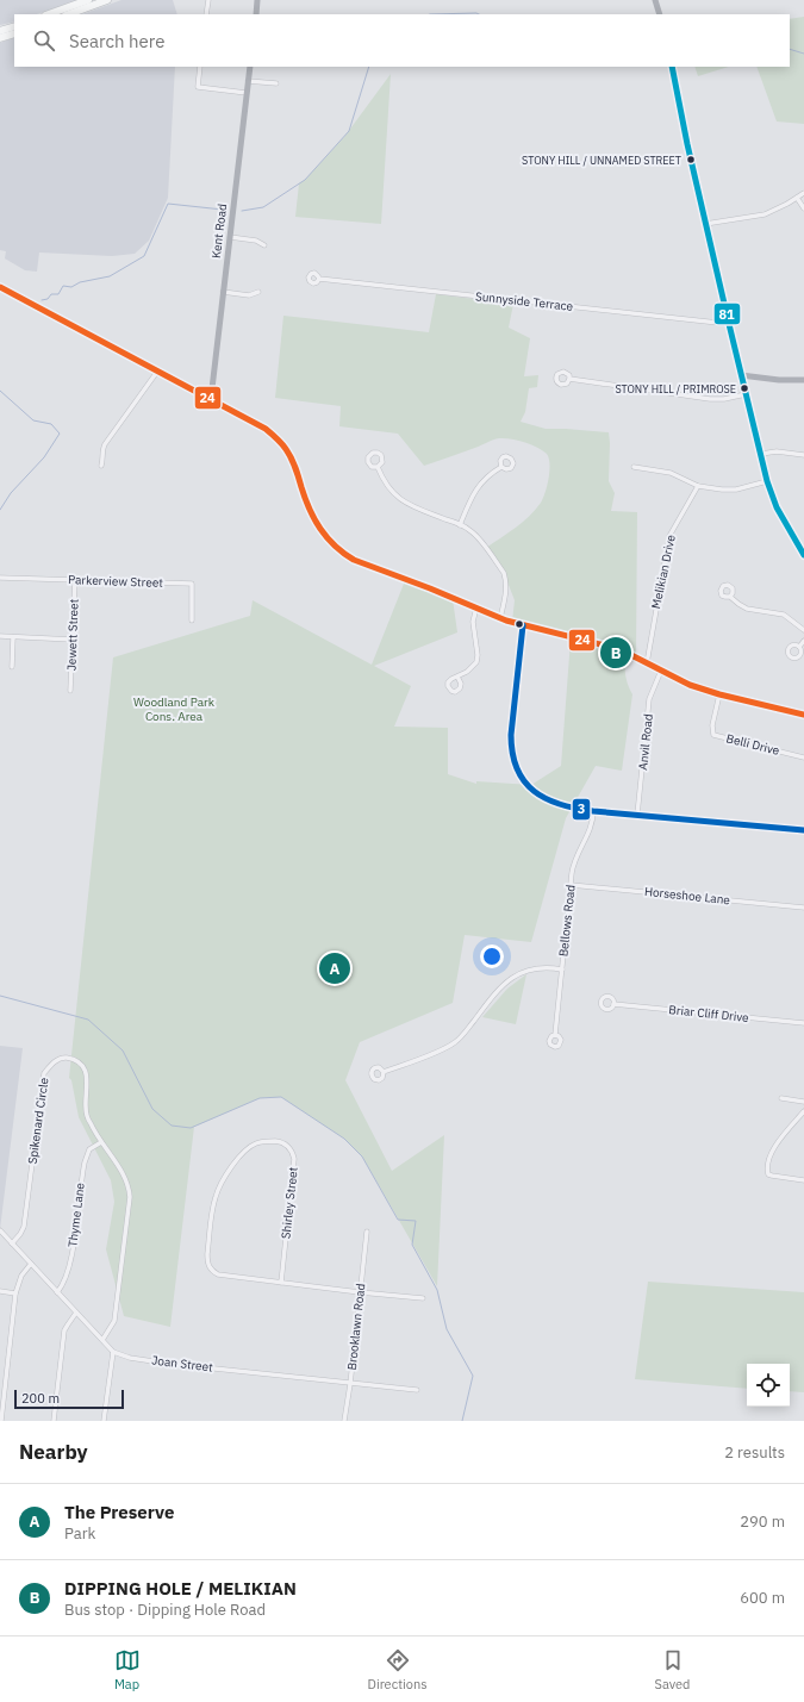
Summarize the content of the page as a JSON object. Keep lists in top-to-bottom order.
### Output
{
  "streets": {
    "main road": ["Kent Road"],
    "street": [
      "Sunnyside Terrace",
      "Melikian Drive",
      "Parkerview Street",
      "Jewett Street",
      "Anvil Road",
      "Belli Drive",
      "Horseshoe Lane",
      "Bellows Road",
      "Briar Cliff Drive",
      "Spikenard Circle",
      "Shirley Street",
      "Thyme Lane",
      "Brooklawn Road",
      "Joan Street"
    ]
  },
  "crossings": [
    ["Parkerview Street", "Jewett Street"],
    ["Horseshoe Lane", "Bellows Road"],
    ["Spikenard Circle", "Thyme Lane"],
    ["Shirley Street", "Brooklawn Road"],
    ["Brooklawn Road", "Joan Street"]
  ],
  "parks": ["Woodland Park Cons. Area"],
  "places": ["STONY HILL / UNNAMED STREET", "STONY HILL / PRIMROSE"],
  "lines": ["transit line 81", "transit line 24", "transit line 3"],
  "scale_bar": "200 m",
  "page": {
    "search": "Search here",
    "pins": ["B", "A"],
    "scale": "200 m",
    "heading": ["Nearby", "2 results"],
    "list": [
      {
        "mark": "A",
        "name": "The Preserve",
        "note": "Park",
        "value": "290 m"
      },
      {
        "mark": "B",
        "name": "DIPPING HOLE / MELIKIAN",
        "note": "Bus stop · Dipping Hole Road",
        "value": "600 m"
      }
    ],
    "nav": ["Map", "Directions", "Saved"]
  }
}
